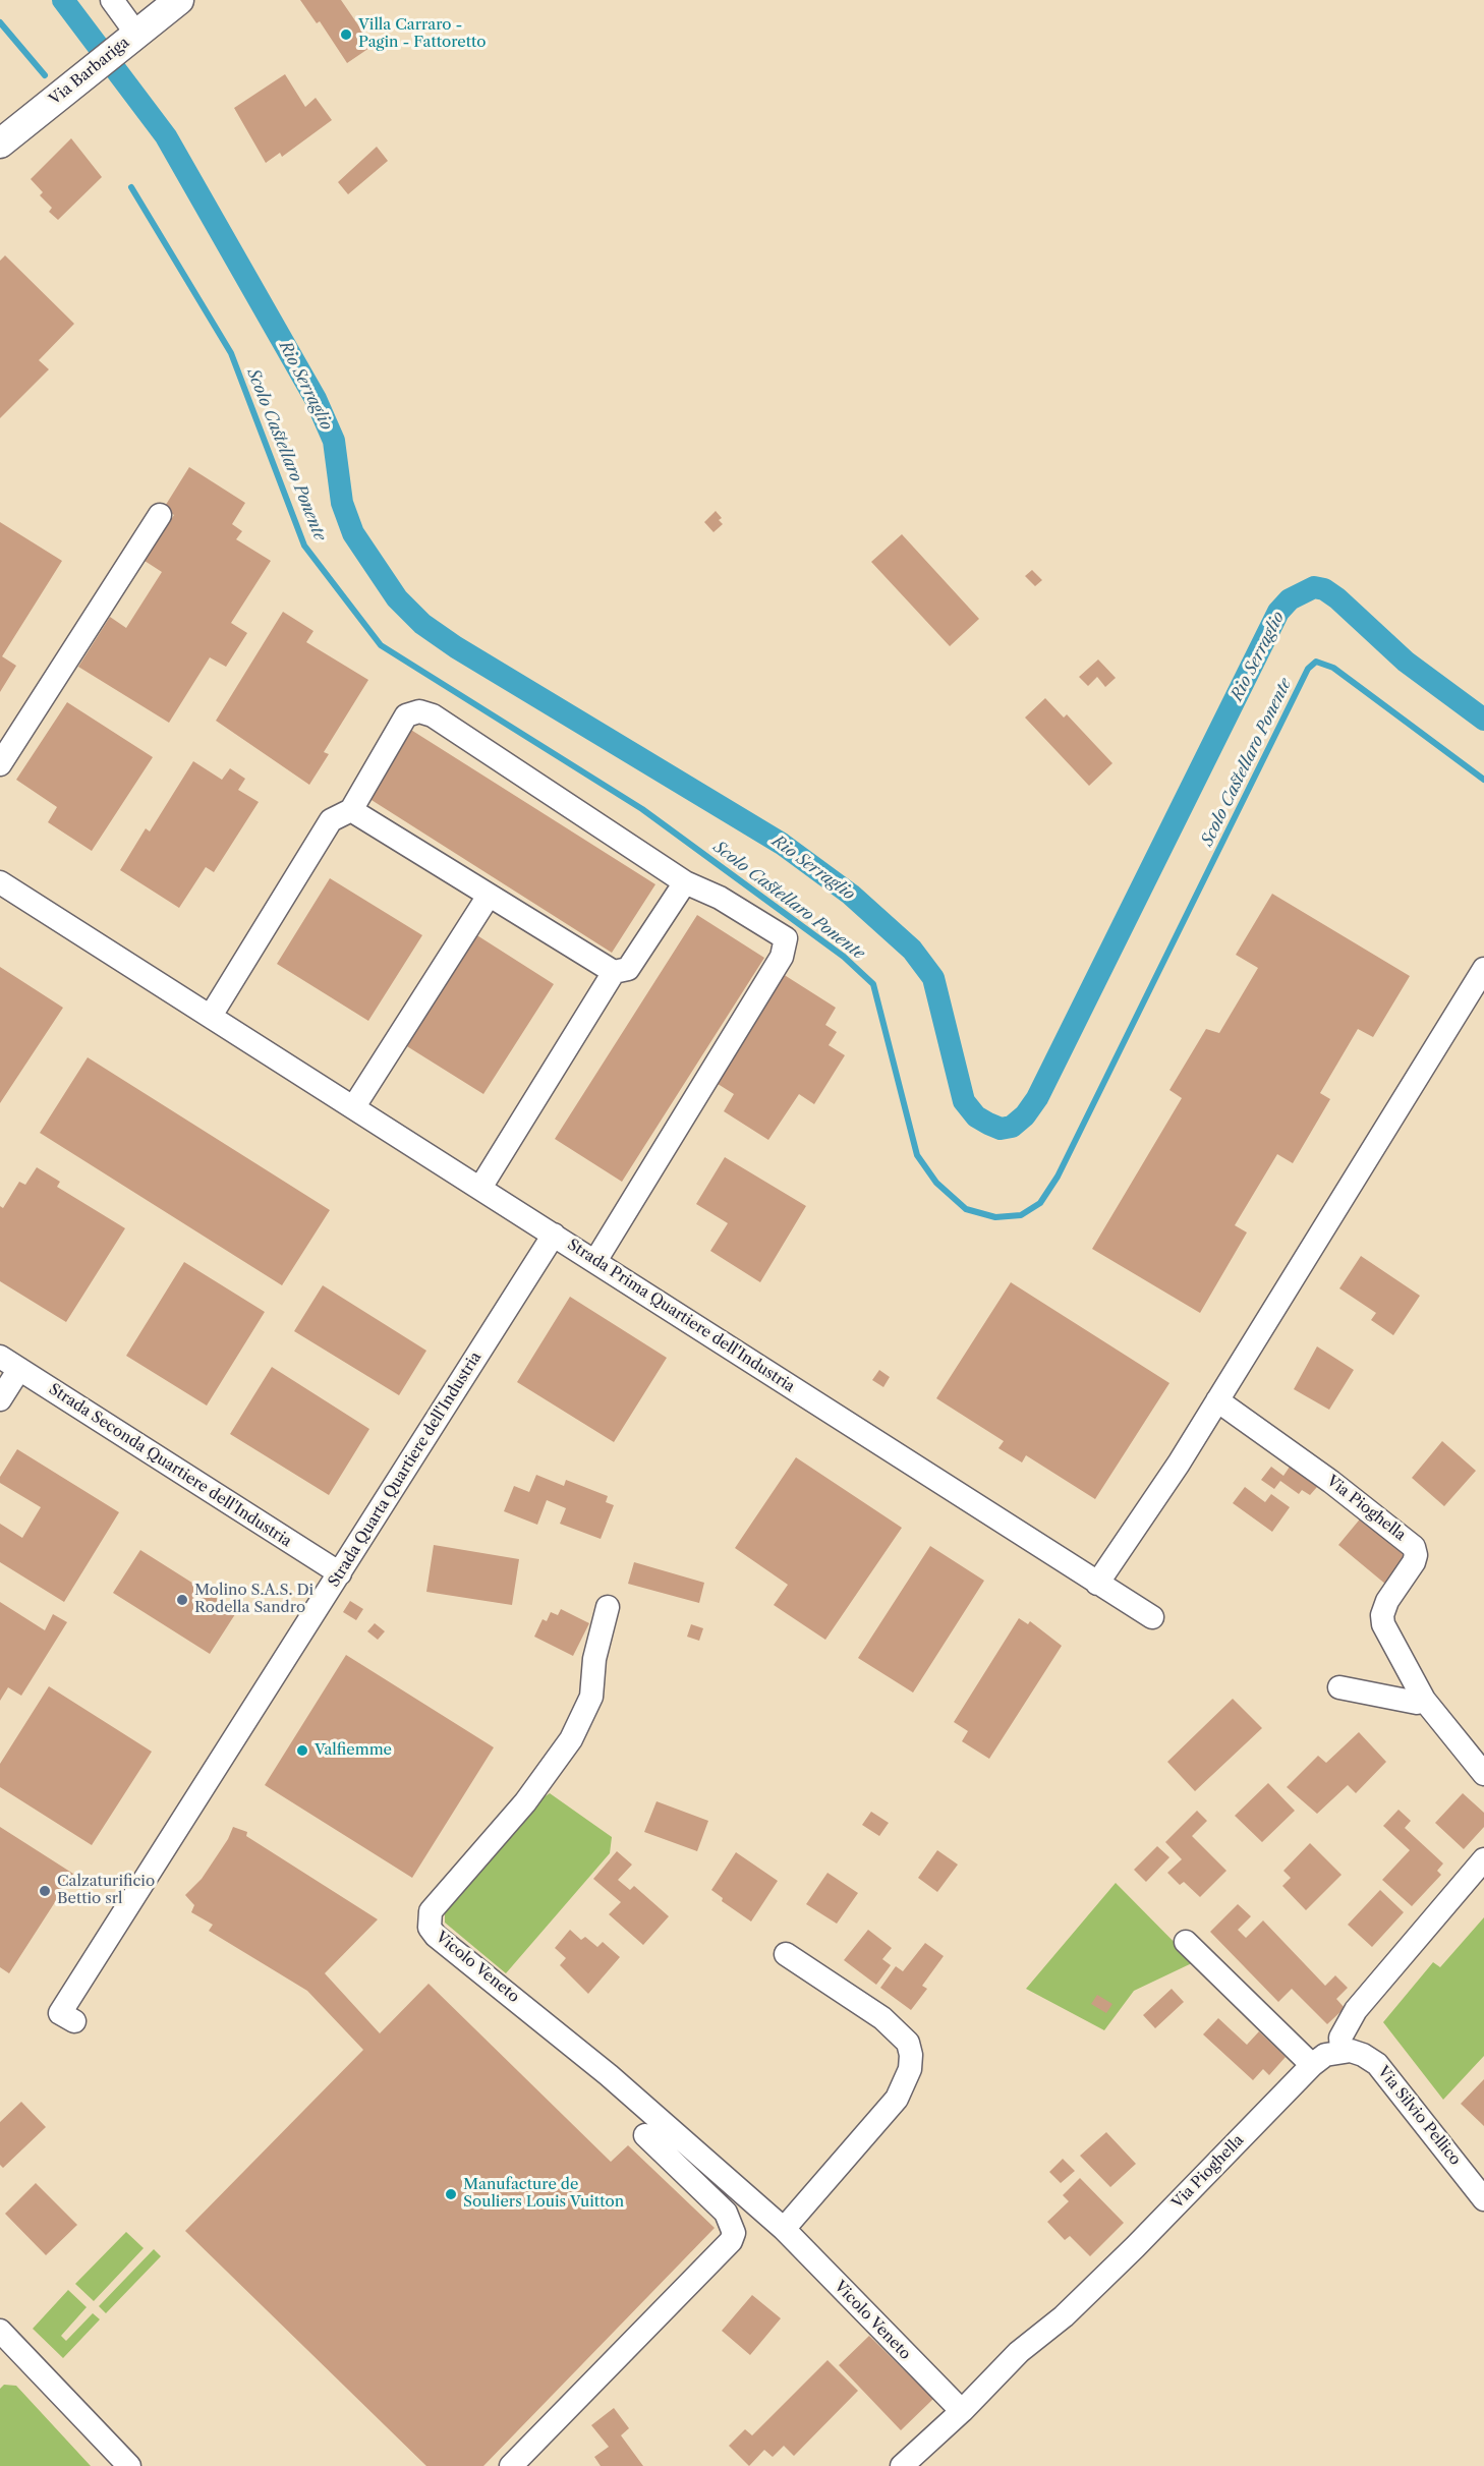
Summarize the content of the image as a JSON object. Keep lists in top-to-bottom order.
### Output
{
  "streets": {
    "main road": ["Via Barbariga"],
    "street": [
      "Strada Prima Quartiere dell'Industria",
      "Strada Seconda Quartiere dell'Industria",
      "Strada Quarta Quartiere dell'Industria",
      "Via Pioghella",
      "Vicolo Veneto",
      "Via Silvio Pellico"
    ]
  },
  "crossings": [
    ["Strada Prima Quartiere dell'Industria", "Strada Quarta Quartiere dell'Industria"],
    ["Strada Seconda Quartiere dell'Industria", "Strada Quarta Quartiere dell'Industria"],
    ["Via Pioghella", "Vicolo Veneto"],
    ["Via Pioghella", "Via Silvio Pellico"]
  ],
  "water": ["Rio Serraglio", "Scolo Castellaro Ponente"],
  "places": [
    "Villa Carraro - Pagin - Fattoretto",
    "Molino S.A.S. Di Rodella Sandro",
    "Valfiemme",
    "Calzaturificio Bettio srl",
    "Manufacture de Souliers Louis Vuitton"
  ]
}
